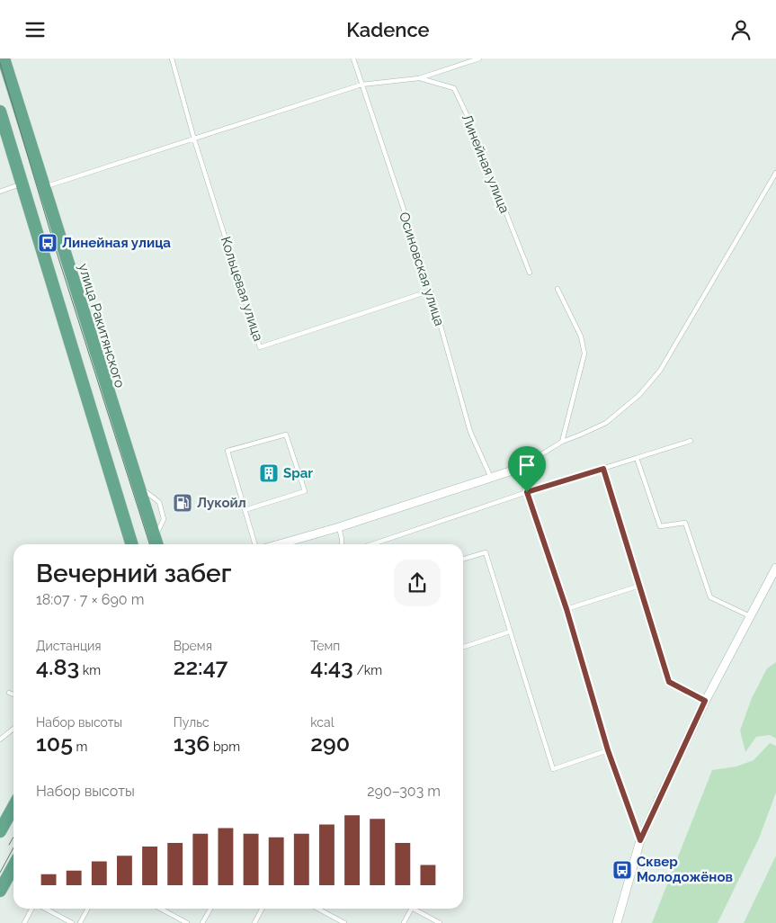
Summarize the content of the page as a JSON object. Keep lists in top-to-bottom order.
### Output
{
  "streets": {
    "main road": ["улица Ракитянского"],
    "lane": ["Линейная улица", "Осиновская улица", "Кольцевая улица"]
  },
  "crossings": [
    ["Линейная улица", "Осиновская улица"],
    ["Линейная улица", "Кольцевая улица"],
    ["Линейная улица", "улица Ракитянского"],
    ["Осиновская улица", "Кольцевая улица"]
  ],
  "places": {
    "bus stop": ["Линейная улица", "Сквер Молодожёнов"],
    "building": ["Spar"],
    "fuel station": ["Лукойл"]
  },
  "page": {
    "header": "Kadence",
    "heading": ["Вечерний забег", "18:07 · 7 × 690 m"],
    "stats": [
      ["Дистанция", "4.83 km"],
      ["Время", "22:47"],
      ["Темп", "4:43 /km"],
      ["Набор высоты", "105 m"],
      ["Пульс", "136 bpm"],
      ["kcal", "290"]
    ],
    "chart": ["Набор высоты", "290–303 m"]
  }
}
